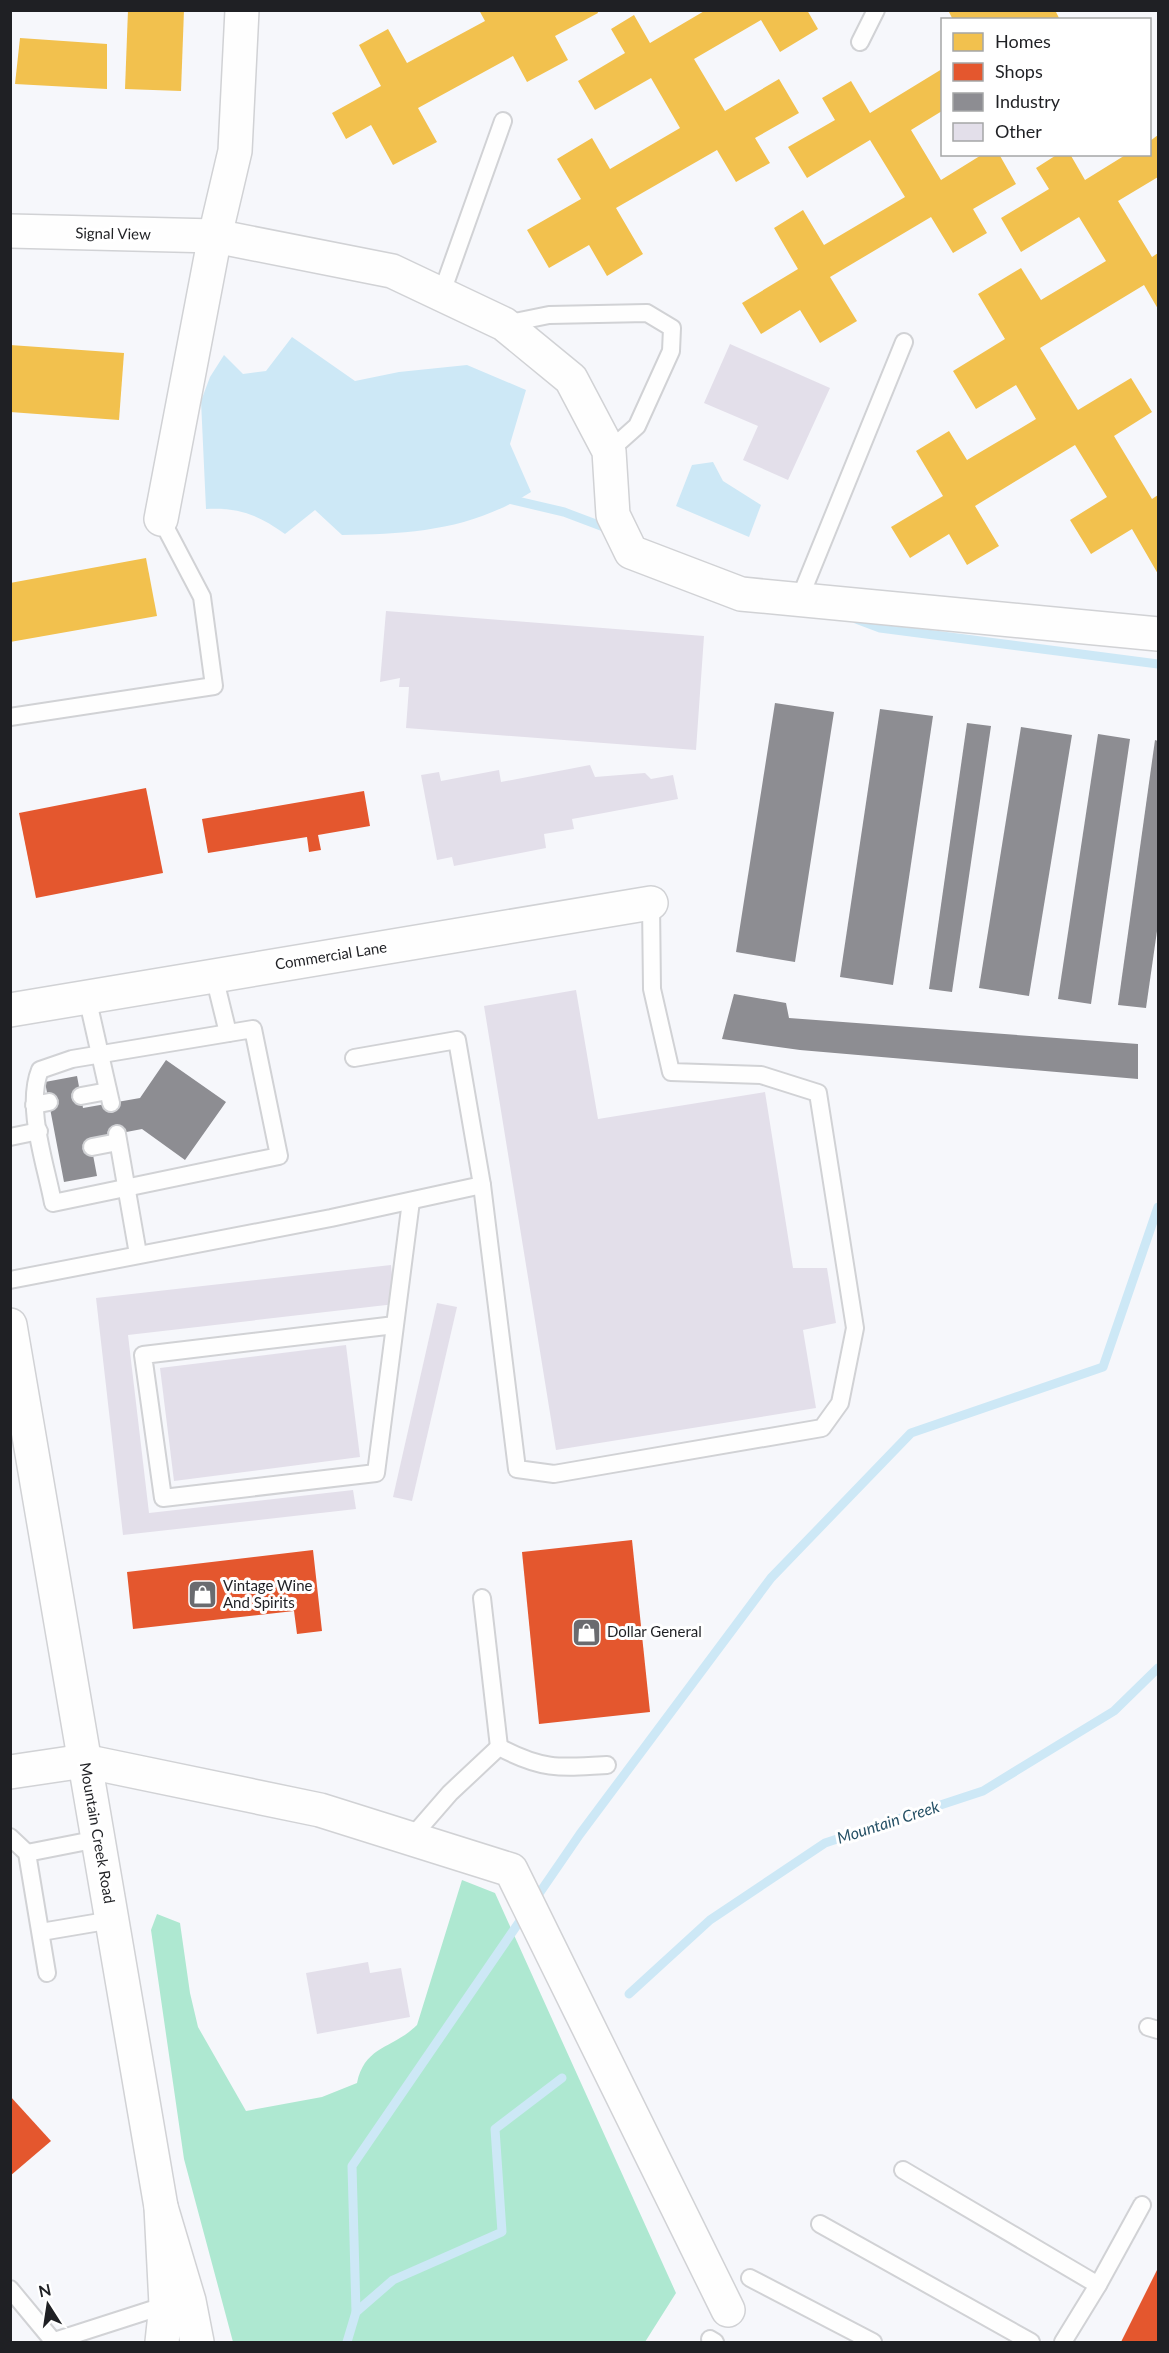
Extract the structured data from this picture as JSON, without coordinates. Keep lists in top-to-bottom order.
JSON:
{
  "streets": {
    "street": ["Signal View", "Commercial Lane", "Mountain Creek Road"]
  },
  "water": ["Mountain Creek"],
  "places": {
    "shop": ["Vintage Wine And Spirits", "Dollar General"]
  },
  "legend": [
    "Homes",
    "Shops",
    "Industry",
    "Other"
  ],
  "north": "top"
}
